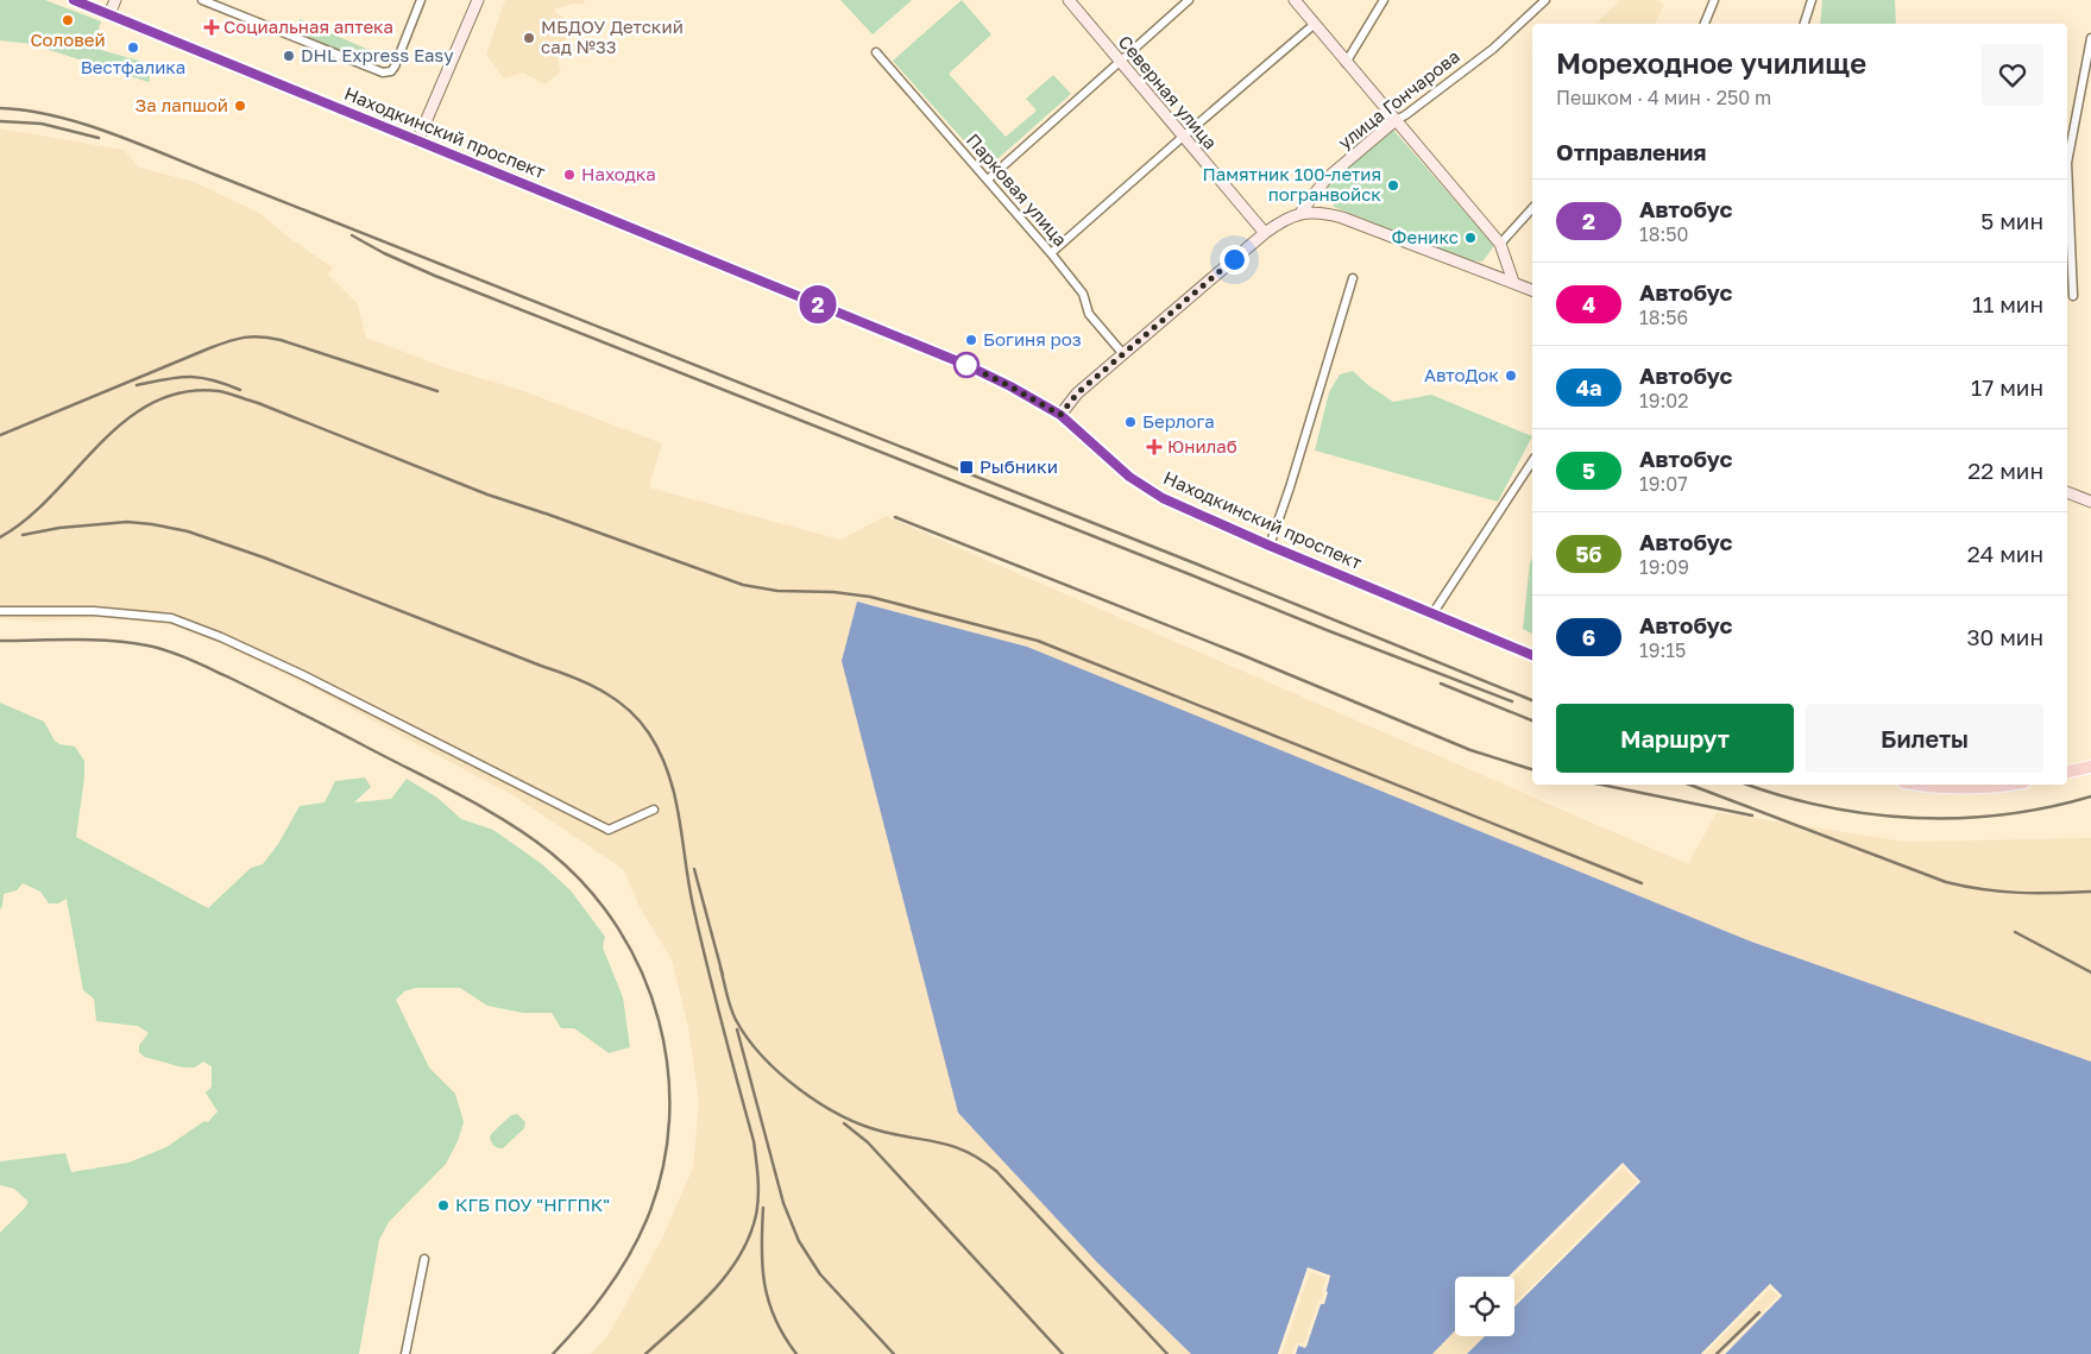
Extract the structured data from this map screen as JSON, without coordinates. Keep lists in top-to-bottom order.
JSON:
{
  "streets": {
    "main road": ["Северная улица", "улица Гончарова", "Находкинский проспект"],
    "street": ["Парковая улица"]
  },
  "crossings": [
    ["Северная улица", "улица Гончарова"],
    ["улица Гончарова", "Находкинский проспект"],
    ["улица Гончарова", "Парковая улица"]
  ],
  "places": {
    "other": [
      "Соловей",
      "МБДОУ Детский сад №33",
      "Вестфалика",
      "DHL Express Easy",
      "За лапшой",
      "Находка",
      "Памятник 100-летия погранвойск",
      "Феникс",
      "Богиня роз",
      "АвтоДок",
      "Берлога",
      "КГБ ПОУ \"НГГПК\""
    ],
    "health": ["Социальная аптека", "Юнилаб"],
    "transit": ["Рыбники"]
  },
  "lines": ["bus line 2"],
  "page": {
    "on_map": "2",
    "heading": [
      ["Мореходное училище", "Пешком · 4 мин · 250 m"],
      "Отправления"
    ],
    "list": [
      {
        "mark": "2",
        "name": "Автобус",
        "note": "18:50",
        "value": "5 мин"
      },
      {
        "mark": "4",
        "name": "Автобус",
        "note": "18:56",
        "value": "11 мин"
      },
      {
        "mark": "4а",
        "name": "Автобус",
        "note": "19:02",
        "value": "17 мин"
      },
      {
        "mark": "5",
        "name": "Автобус",
        "note": "19:07",
        "value": "22 мин"
      },
      {
        "mark": "5б",
        "name": "Автобус",
        "note": "19:09",
        "value": "24 мин"
      },
      {
        "mark": "6",
        "name": "Автобус",
        "note": "19:15",
        "value": "30 мин"
      }
    ],
    "buttons": ["Маршрут", "Билеты"]
  }
}
